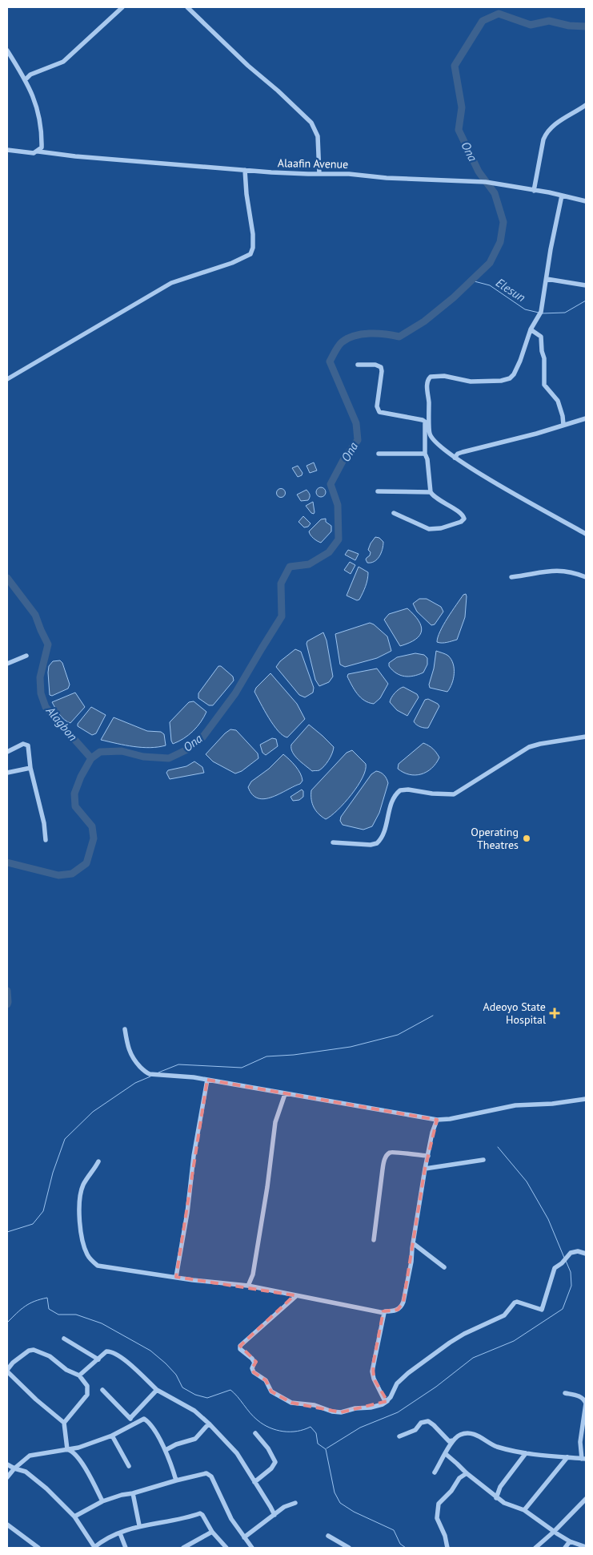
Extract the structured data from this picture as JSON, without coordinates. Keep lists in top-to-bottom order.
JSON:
{
  "streets": {
    "street": ["Alaafin Avenue"]
  },
  "water": ["Ona", "Elesun", "Alagbon"],
  "places": {
    "other": ["Operating Theatres"],
    "health": ["Adeoyo State Hospital"]
  }
}
